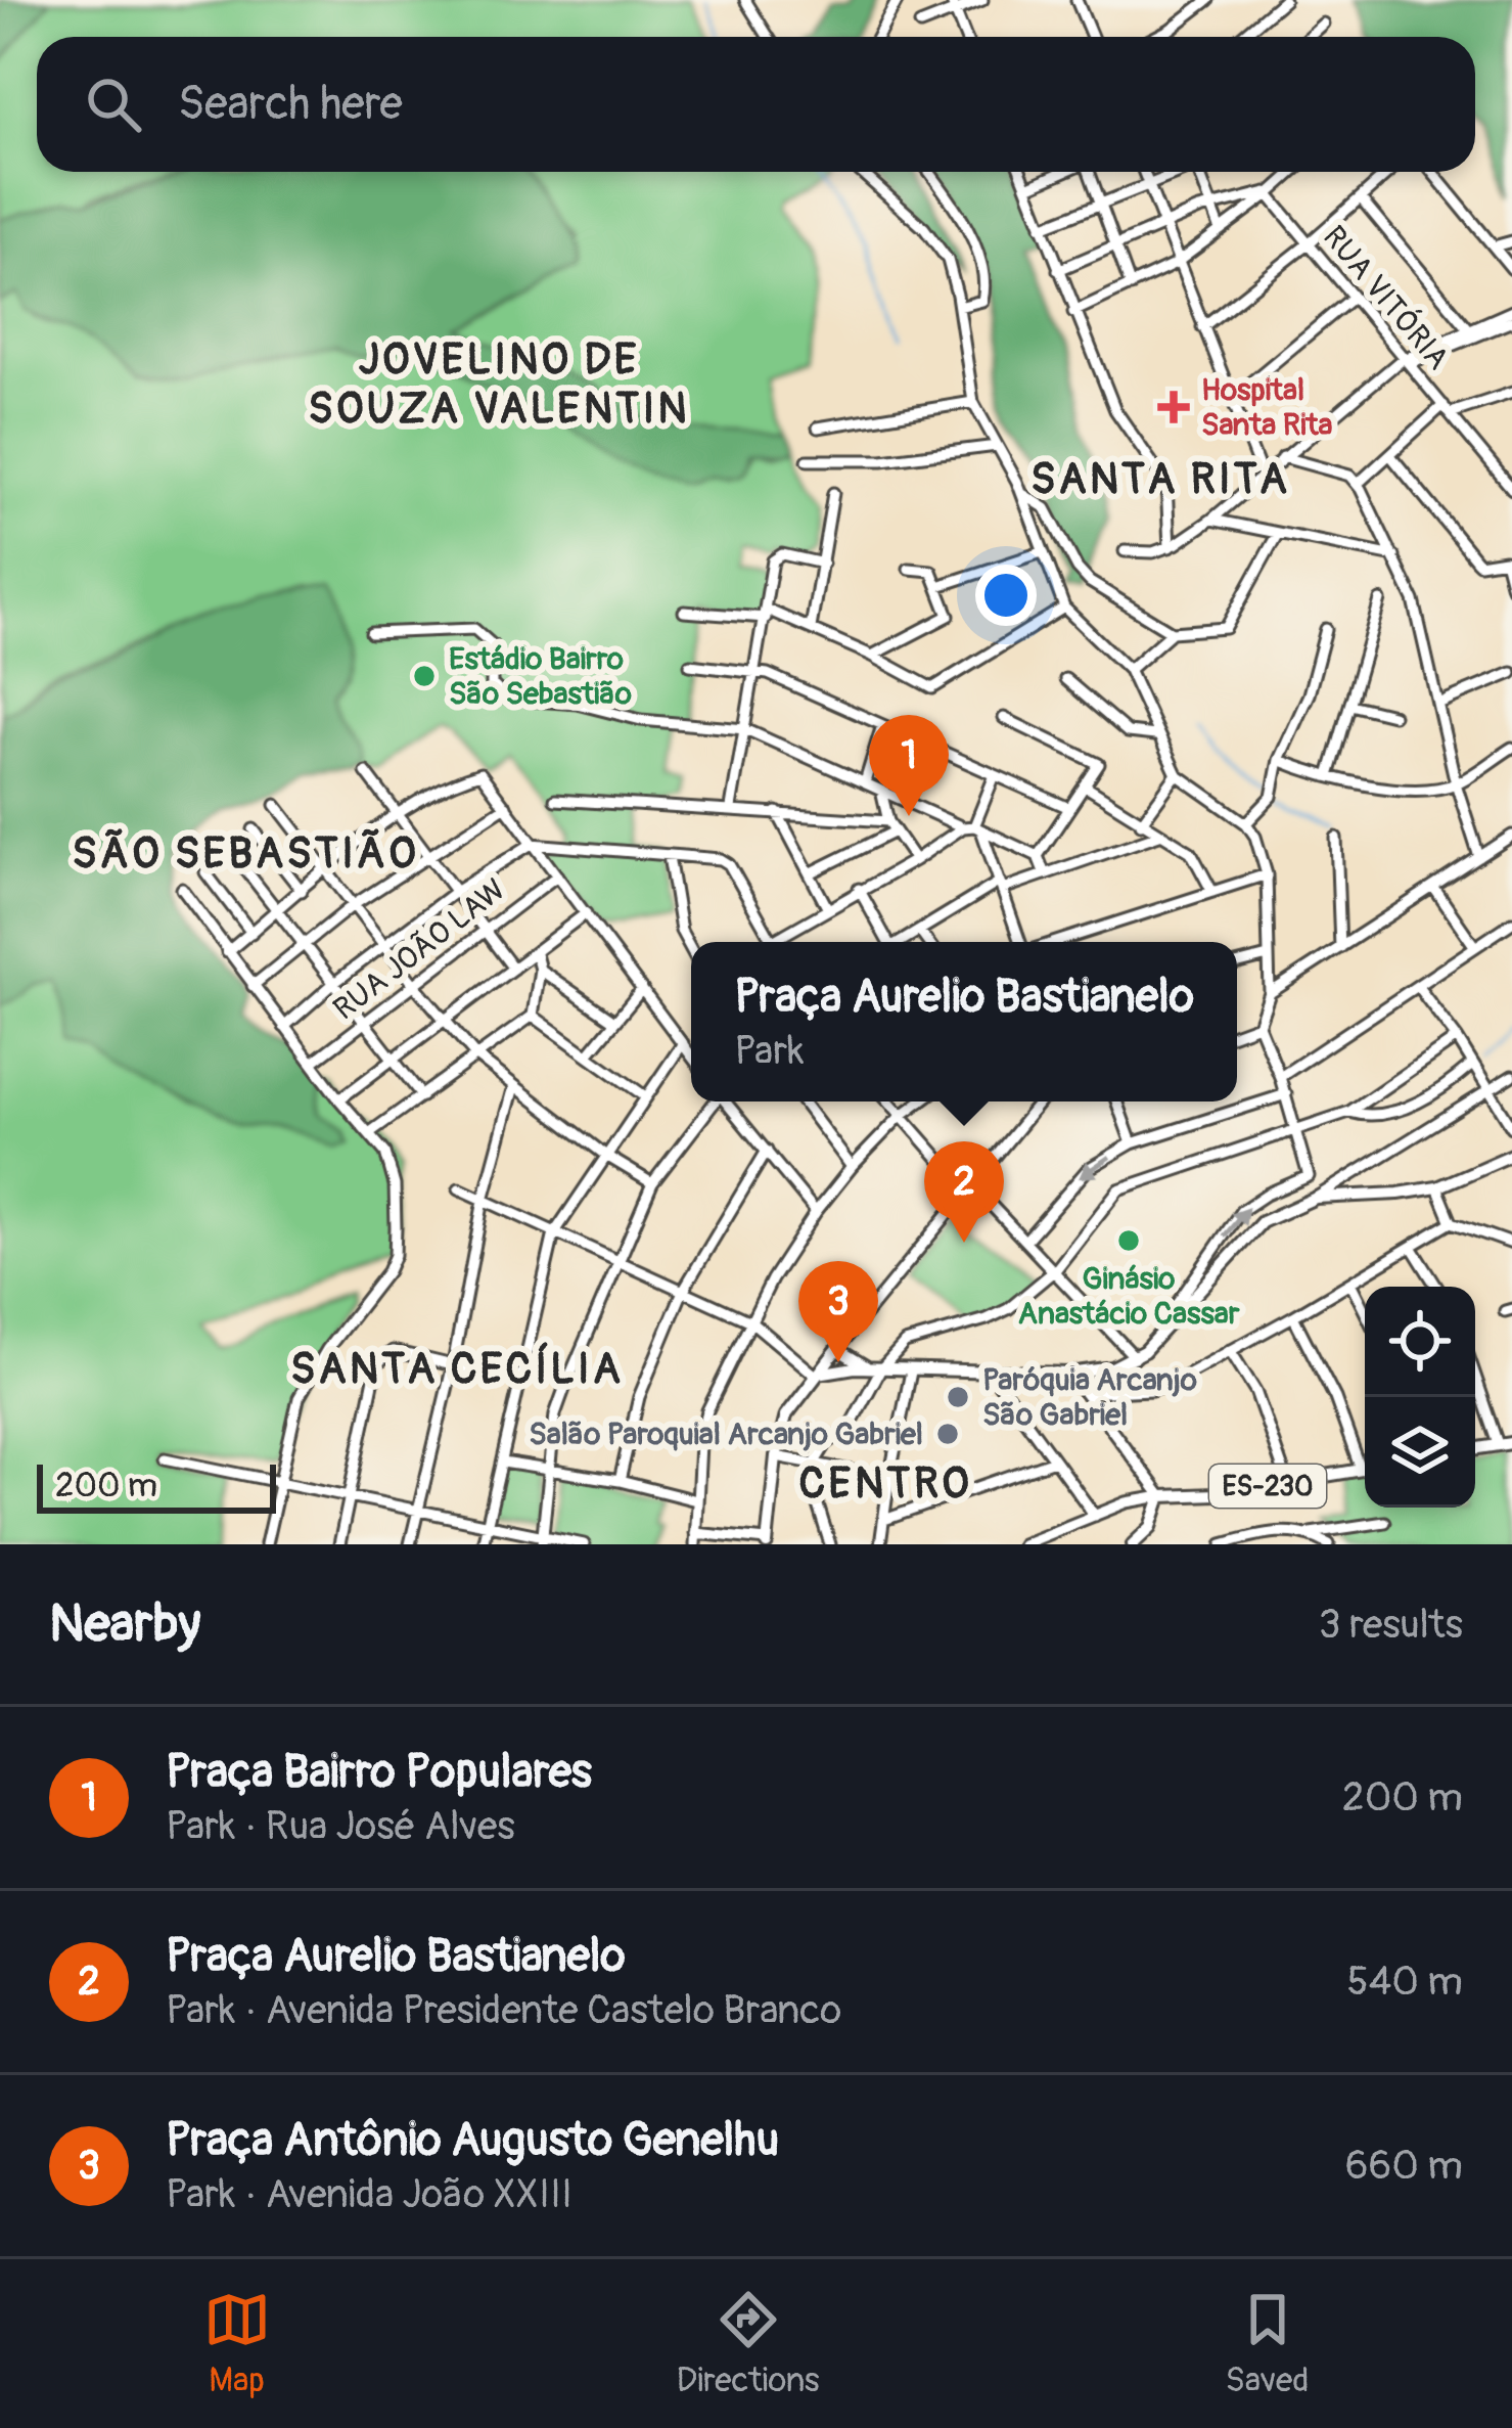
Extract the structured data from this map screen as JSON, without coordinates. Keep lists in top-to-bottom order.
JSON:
{
  "streets": {
    "main road": ["ES-230"],
    "street": ["RUA VITÓRIA", "RUA JOÃO LAW"]
  },
  "districts": [
    "JOVELINO DE SOUZA VALENTIN",
    "SANTA RITA",
    "SÃO SEBASTIÃO",
    "SANTA CECÍLIA",
    "CENTRO"
  ],
  "places": {
    "health": ["Hospital Santa Rita"],
    "other": [
      "Estádio Bairro São Sebastião",
      "Ginásio Anastácio Cassar",
      "Paróquia Arcanjo São Gabriel",
      "Salão Paroquial Arcanjo Gabriel"
    ]
  },
  "scale_bar": "200 m",
  "page": {
    "search": "Search here",
    "pins": ["1", "2", "3"],
    "popup": ["Praça Aurelio Bastianelo", "Park"],
    "scale": "200 m",
    "heading": ["Nearby", "3 results"],
    "list": [
      {
        "mark": "1",
        "name": "Praça Bairro Populares",
        "note": "Park · Rua José Alves",
        "value": "200 m"
      },
      {
        "mark": "2",
        "name": "Praça Aurelio Bastianelo",
        "note": "Park · Avenida Presidente Castelo Branco",
        "value": "540 m"
      },
      {
        "mark": "3",
        "name": "Praça Antônio Augusto Genelhu",
        "note": "Park · Avenida João XXIII",
        "value": "660 m"
      }
    ],
    "nav": ["Map", "Directions", "Saved"]
  }
}
